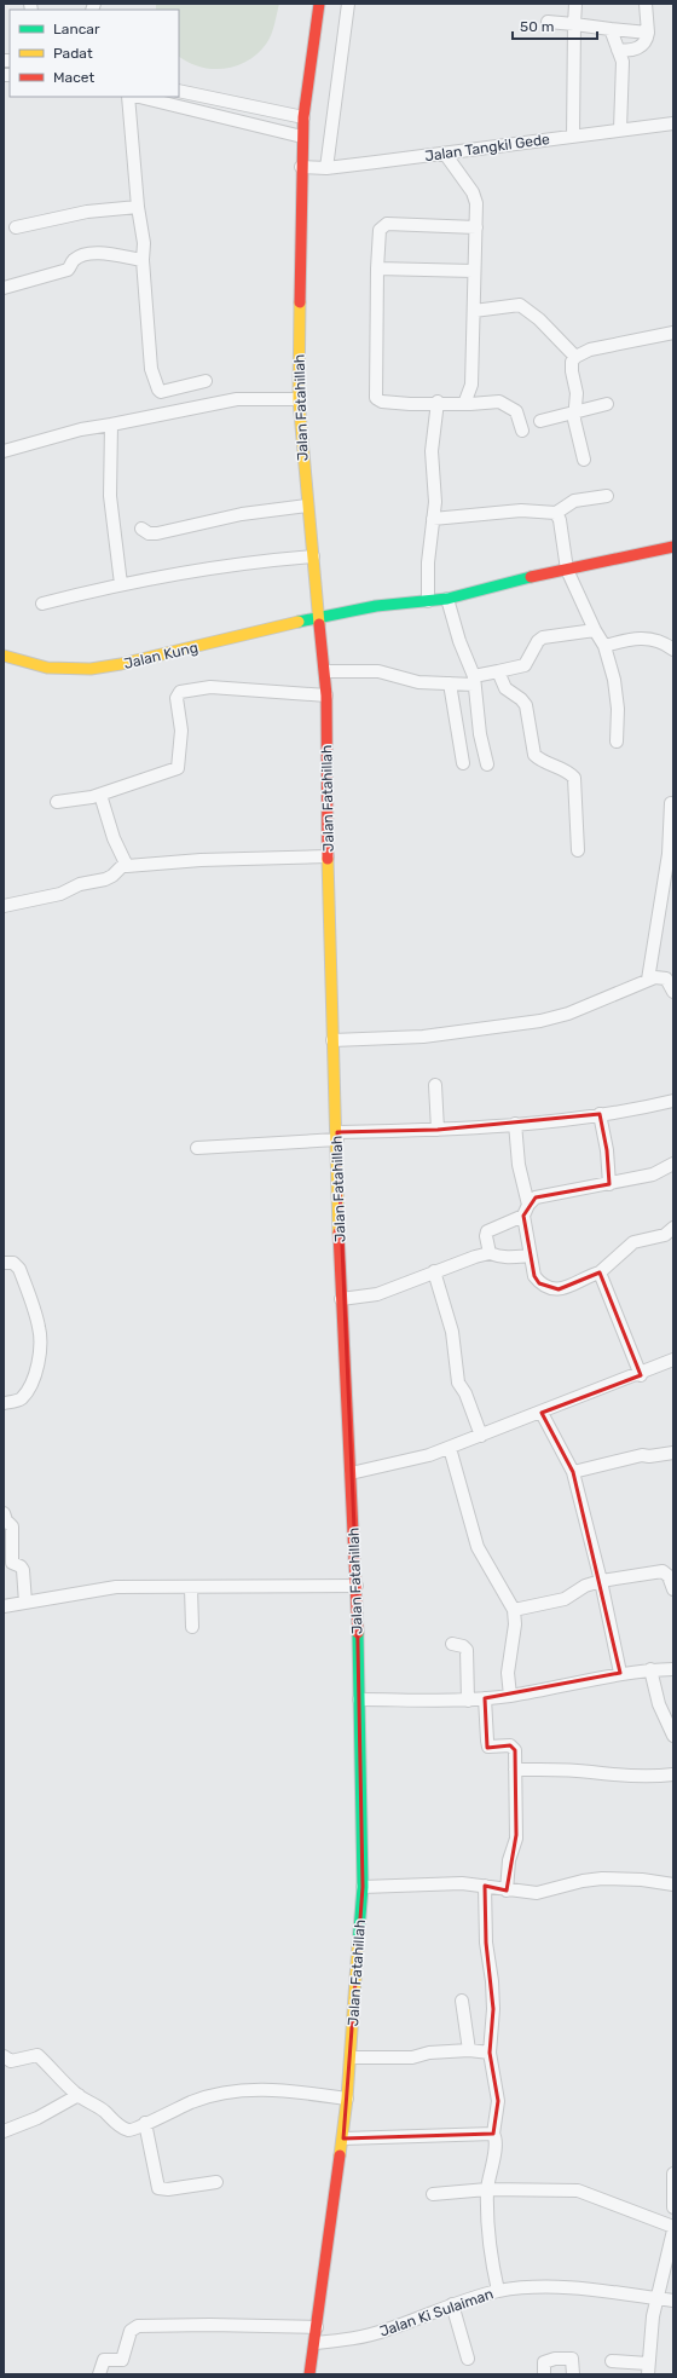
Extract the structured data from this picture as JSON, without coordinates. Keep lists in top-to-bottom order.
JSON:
{
  "streets": {
    "street": [
      "Jalan Tangkil Gede",
      "Jalan Fatahillah",
      "Jalan Kung",
      "Jalan Ki Sulaiman"
    ]
  },
  "crossings": [
    ["Jalan Tangkil Gede", "Jalan Fatahillah"],
    ["Jalan Fatahillah", "Jalan Kung"],
    ["Jalan Fatahillah", "Jalan Ki Sulaiman"]
  ],
  "legend": ["Lancar", "Padat", "Macet"],
  "scale_bar": "50 m"
}
